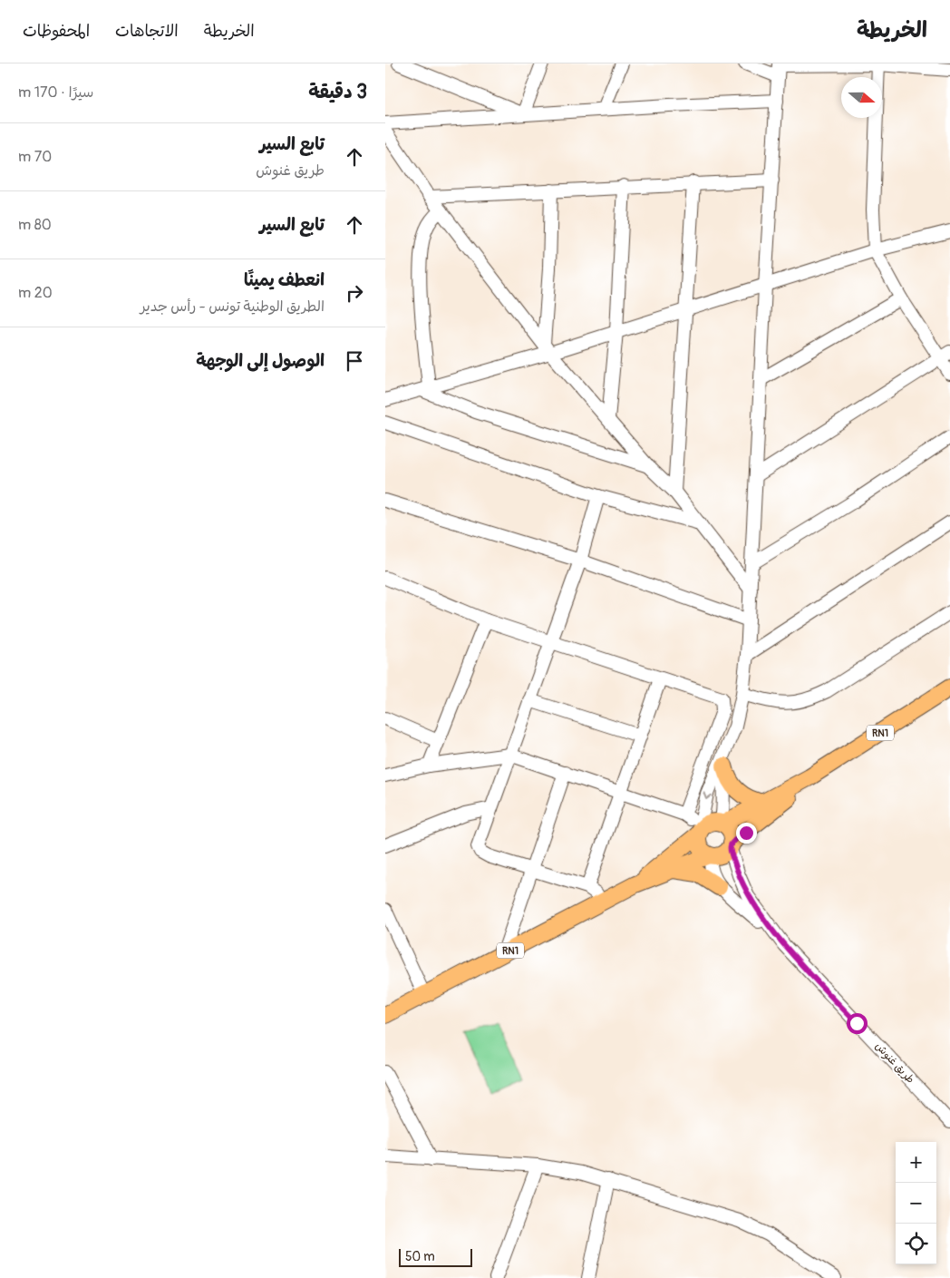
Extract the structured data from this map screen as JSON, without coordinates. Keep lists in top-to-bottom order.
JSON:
{
  "streets": {
    "main road": ["RN1"],
    "street": ["طريق غنوش"]
  },
  "scale_bar": "50 m",
  "north": "right",
  "page": {
    "header": "الخريطة",
    "nav": ["الخريطة", "الاتجاهات", "المحفوظات"],
    "heading": ["3 دقيقة", "سيرًا · 170 m"],
    "list": [
      ["تابع السير", "طريق غنوش", "70 m"],
      ["تابع السير", "80 m"],
      ["انعطف يمينًا", "الطريق الوطنية تونس - رأس جدير", "20 m"],
      "الوصول إلى الوجهة"
    ],
    "map_buttons": ["+", "−"],
    "scale": "50 m"
  }
}
